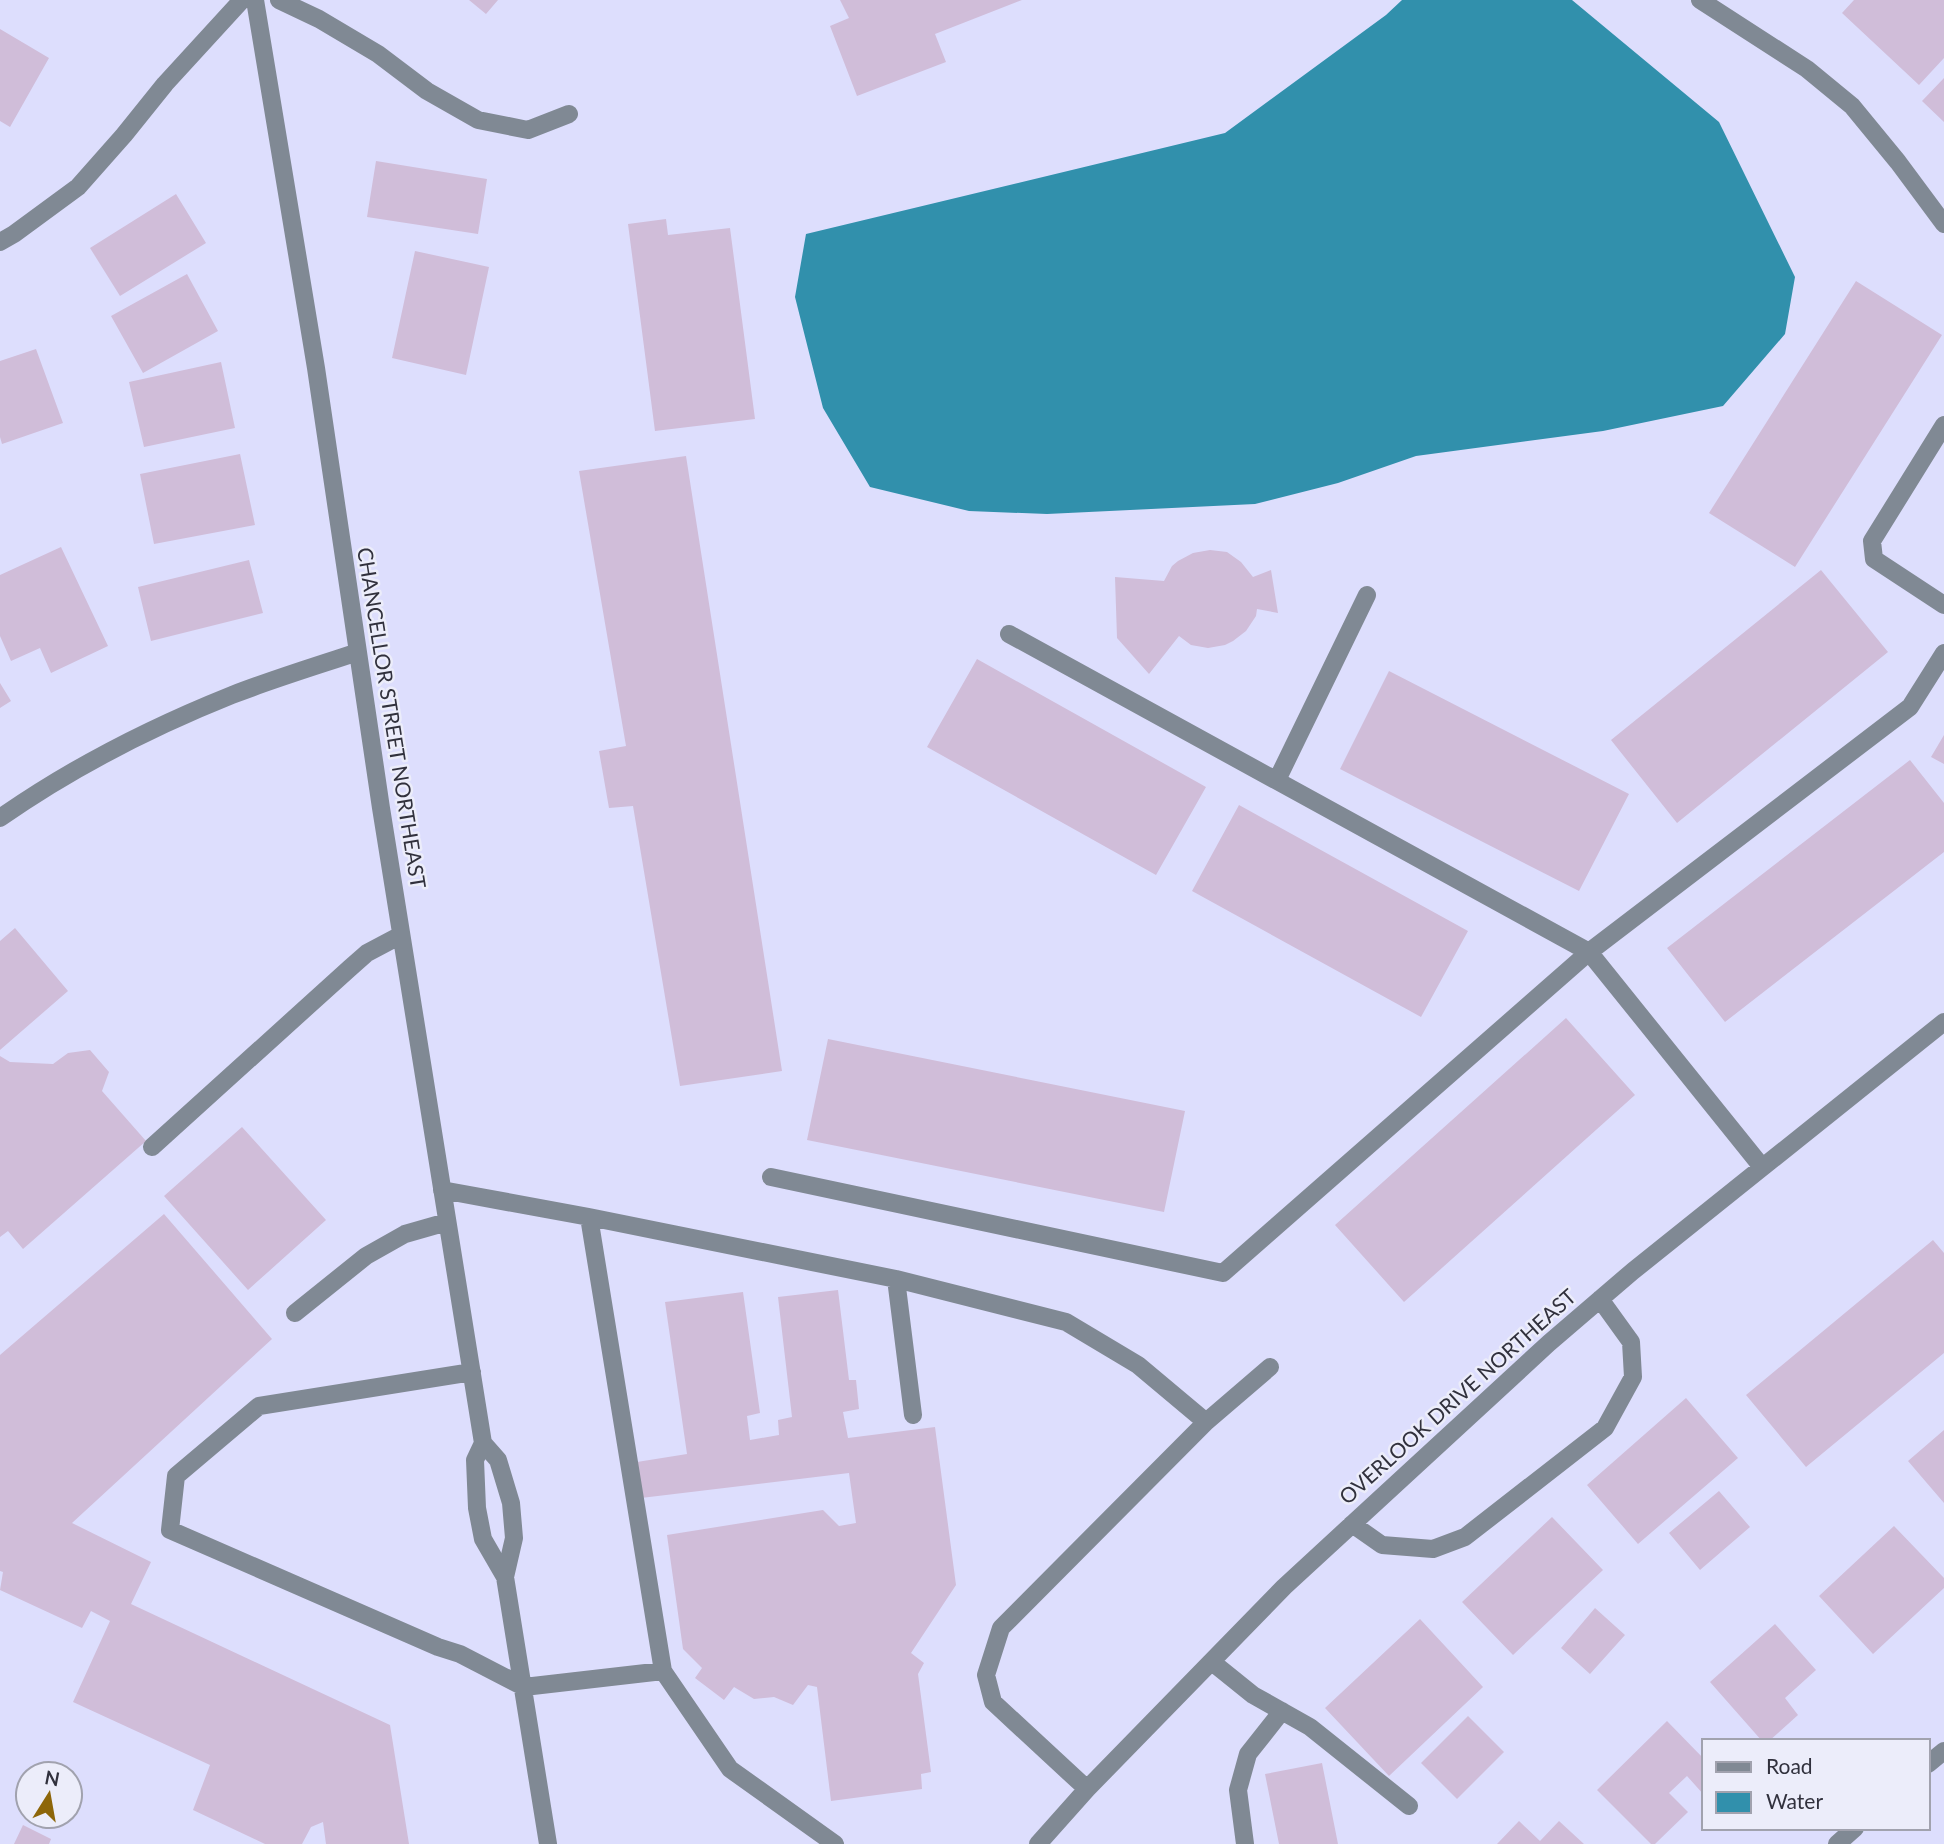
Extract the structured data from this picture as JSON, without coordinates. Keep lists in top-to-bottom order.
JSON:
{
  "streets": {
    "street": ["CHANCELLOR STREET NORTHEAST", "OVERLOOK DRIVE NORTHEAST"]
  },
  "legend": ["Road", "Water"],
  "north": "top"
}
